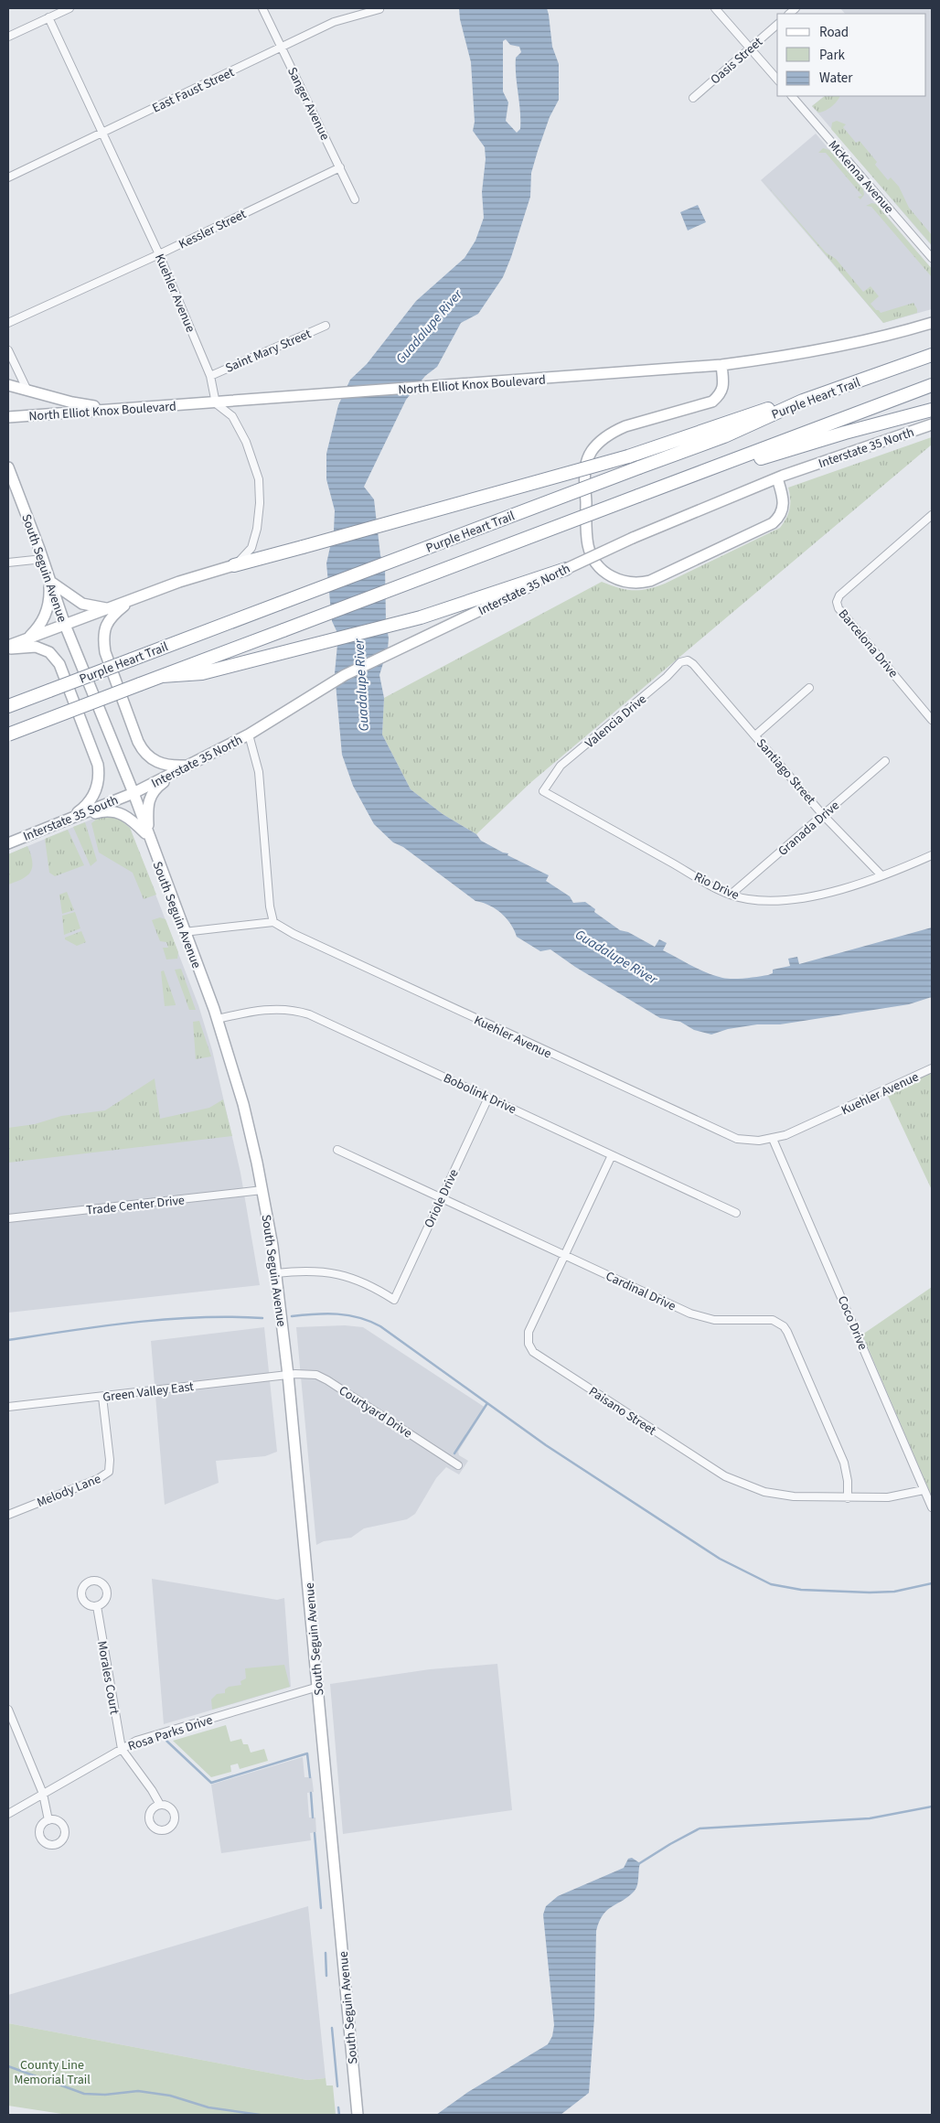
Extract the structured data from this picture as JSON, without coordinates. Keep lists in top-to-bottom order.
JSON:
{
  "streets": {
    "highway": ["Purple Heart Trail"],
    "main road": [
      "North Elliot Knox Boulevard",
      "Interstate 35 North",
      "South Seguin Avenue",
      "Interstate 35 South"
    ],
    "street": [
      "Oasis Street",
      "East Faust Street",
      "Sanger Avenue",
      "McKenna Avenue",
      "Kessler Street",
      "Kuehler Avenue",
      "Saint Mary Street",
      "Barcelona Drive",
      "Valencia Drive",
      "Santiago Street",
      "Granada Drive",
      "Rio Drive",
      "Bobolink Drive",
      "Oriole Drive",
      "Trade Center Drive",
      "Cardinal Drive",
      "Coco Drive",
      "Green Valley East",
      "Paisano Street",
      "Courtyard Drive",
      "Melody Lane",
      "Morales Court",
      "Rosa Parks Drive"
    ]
  },
  "crossings": [
    ["East Faust Street", "Sanger Avenue"],
    ["East Faust Street", "Kuehler Avenue"],
    ["Sanger Avenue", "Kessler Street"],
    ["Kessler Street", "Kuehler Avenue"],
    ["Kuehler Avenue", "Saint Mary Street"],
    ["Kuehler Avenue", "North Elliot Knox Boulevard"],
    ["Kuehler Avenue", "Coco Drive"],
    ["Interstate 35 North", "South Seguin Avenue"],
    ["Interstate 35 North", "Interstate 35 South"],
    ["South Seguin Avenue", "Interstate 35 South"],
    ["South Seguin Avenue", "Bobolink Drive"],
    ["South Seguin Avenue", "Oriole Drive"],
    ["South Seguin Avenue", "Trade Center Drive"],
    ["South Seguin Avenue", "Green Valley East"],
    ["South Seguin Avenue", "Courtyard Drive"],
    ["South Seguin Avenue", "Rosa Parks Drive"],
    ["Valencia Drive", "Santiago Street"],
    ["Valencia Drive", "Rio Drive"],
    ["Santiago Street", "Granada Drive"],
    ["Santiago Street", "Rio Drive"],
    ["Granada Drive", "Rio Drive"],
    ["Bobolink Drive", "Oriole Drive"],
    ["Bobolink Drive", "Paisano Street"],
    ["Oriole Drive", "Cardinal Drive"],
    ["Cardinal Drive", "Paisano Street"],
    ["Coco Drive", "Paisano Street"],
    ["Green Valley East", "Courtyard Drive"],
    ["Green Valley East", "Melody Lane"],
    ["Morales Court", "Rosa Parks Drive"]
  ],
  "water": ["Guadalupe River"],
  "parks": ["County Line Memorial Trail"],
  "legend": ["Road", "Park", "Water"]
}
